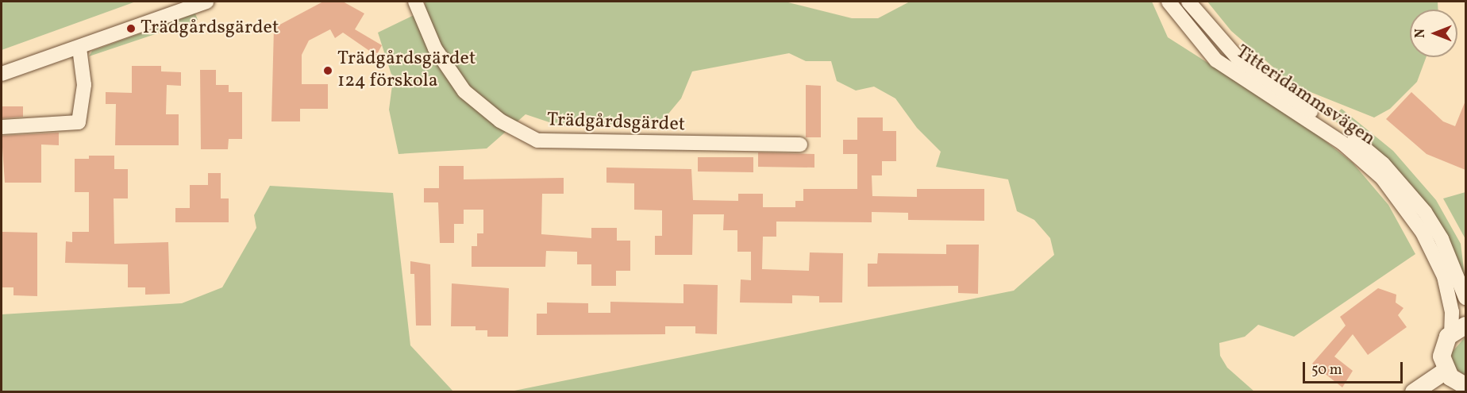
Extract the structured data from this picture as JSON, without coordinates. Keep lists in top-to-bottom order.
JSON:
{
  "streets": {
    "street": ["Titteridammsvägen", "Trädgårdsgärdet"]
  },
  "places": ["Trädgårdsgärdet", "Trädgårdsgärdet 124 förskola"],
  "scale_bar": "50 m",
  "north": "left"
}
